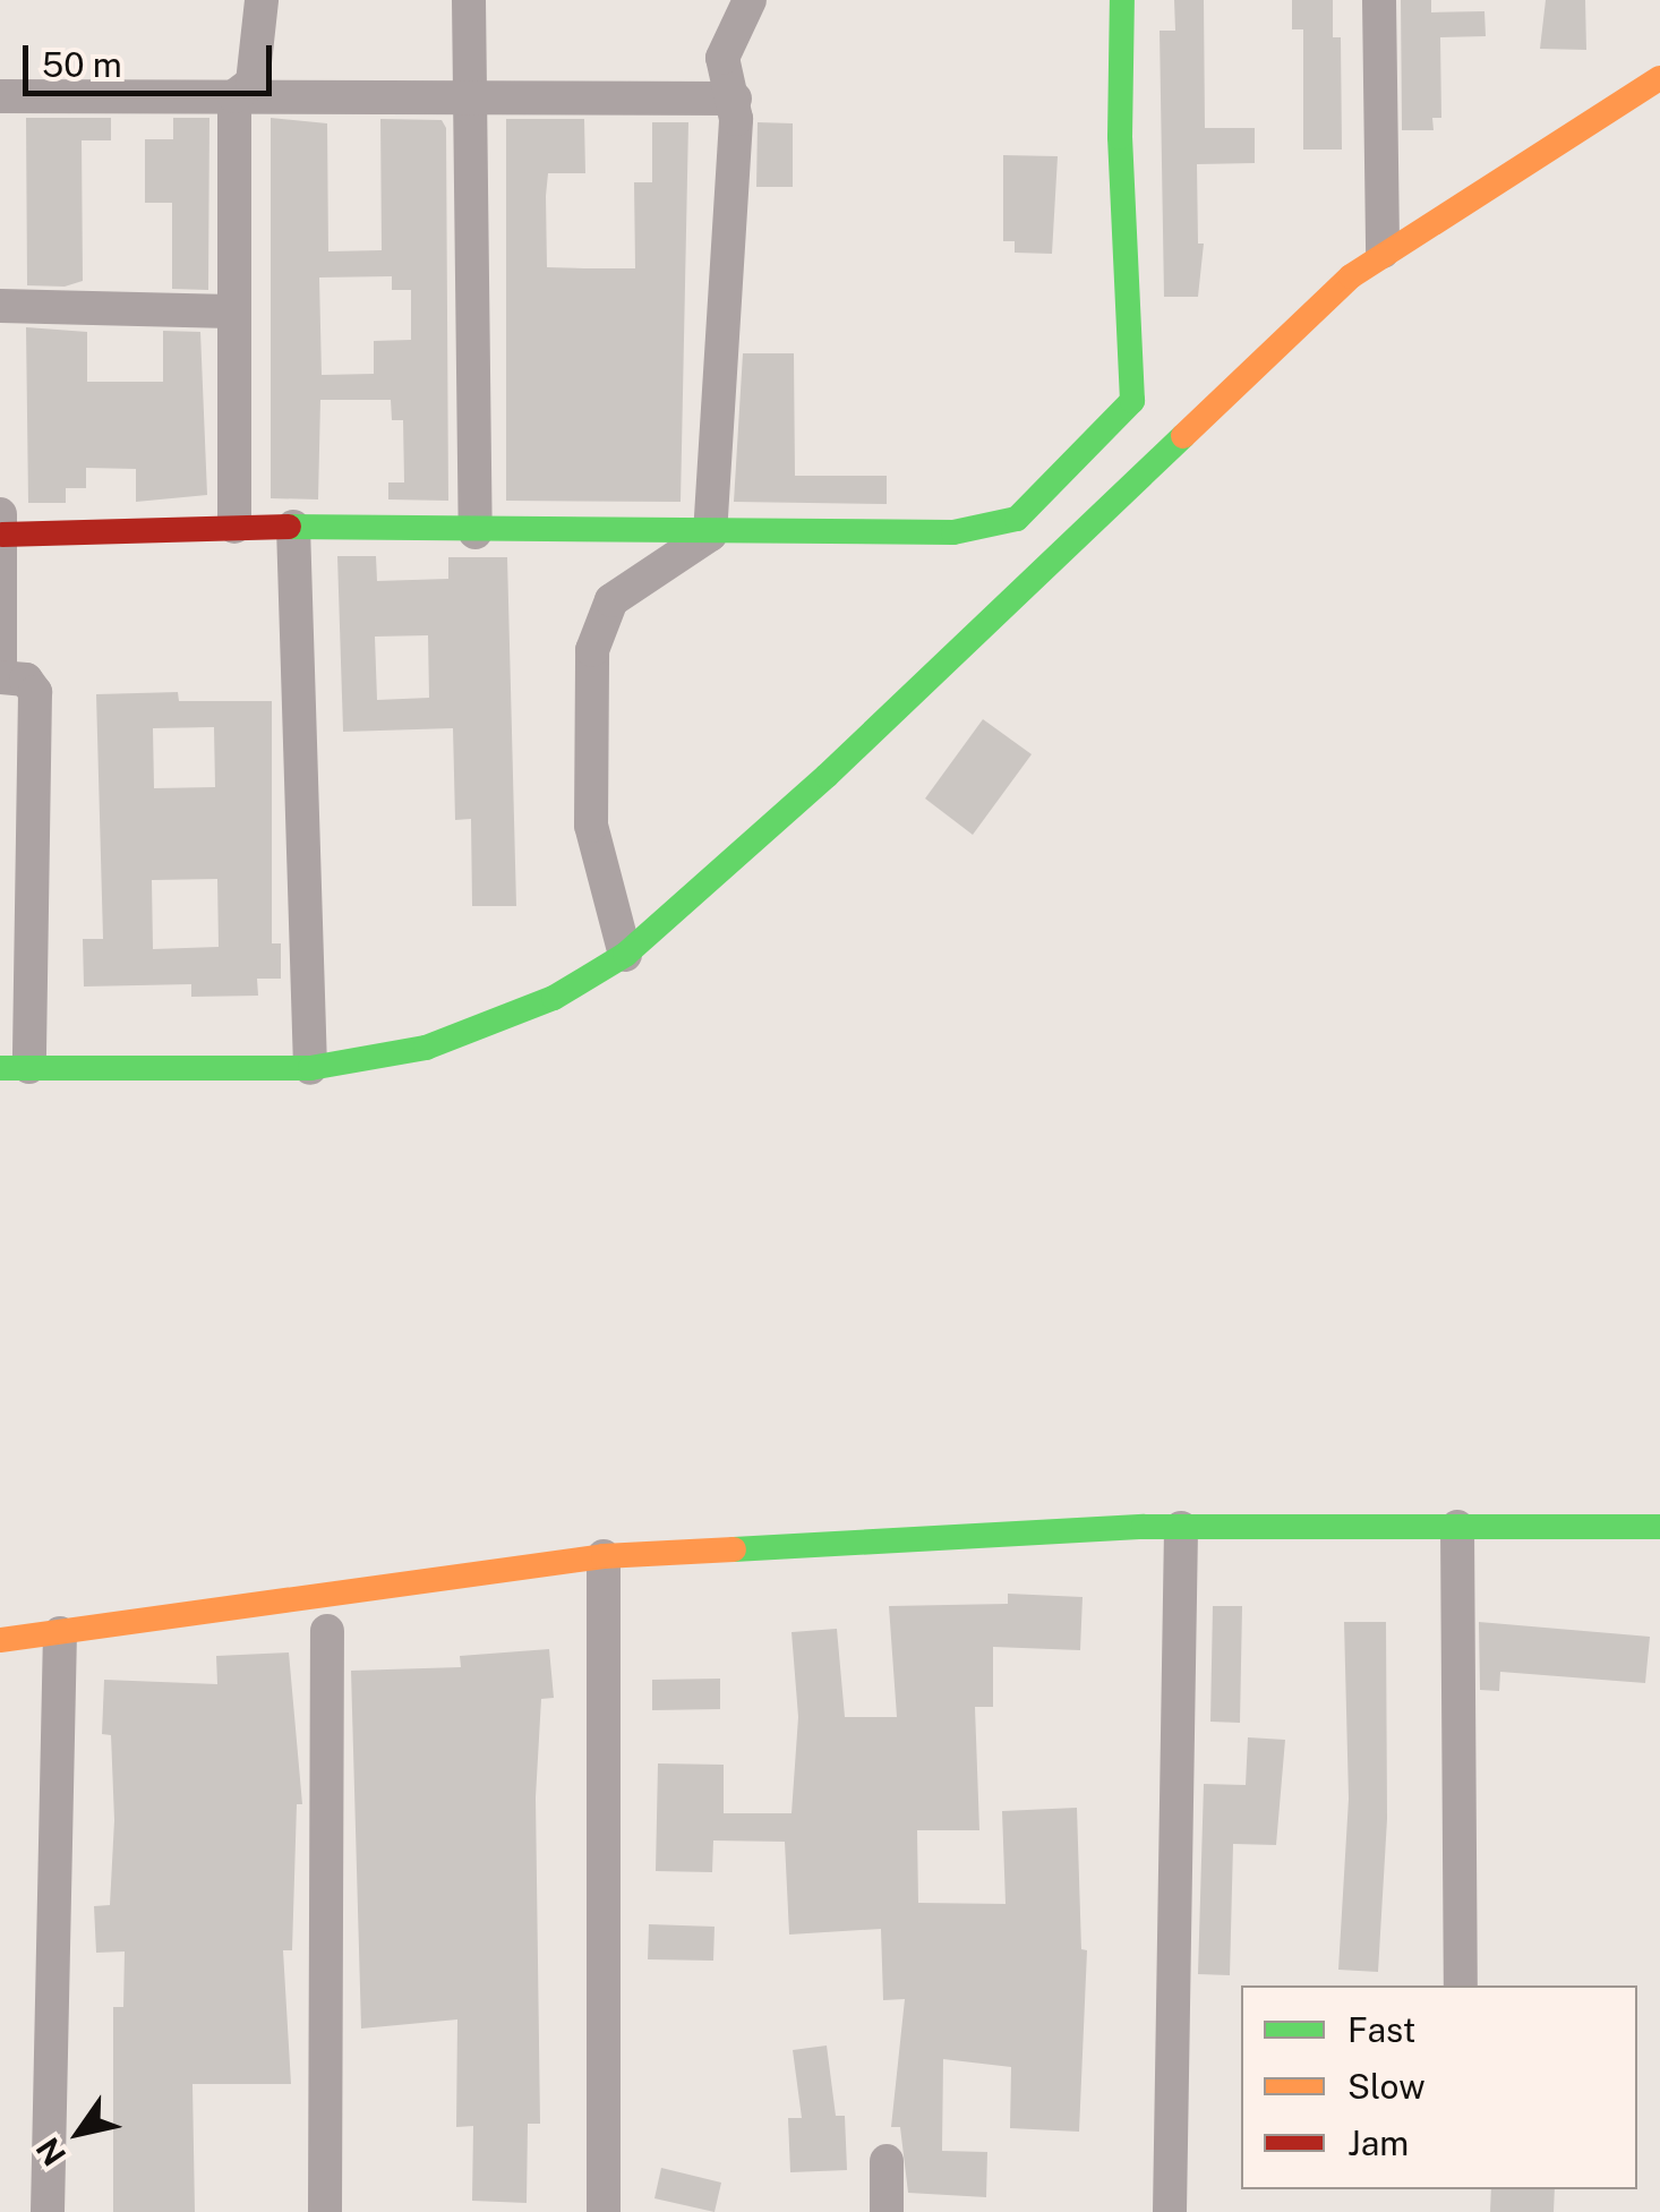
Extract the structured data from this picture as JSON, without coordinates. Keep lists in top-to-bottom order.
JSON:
{
  "legend": ["Fast", "Slow", "Jam"],
  "scale_bar": "50 m",
  "north": "bottom left"
}
